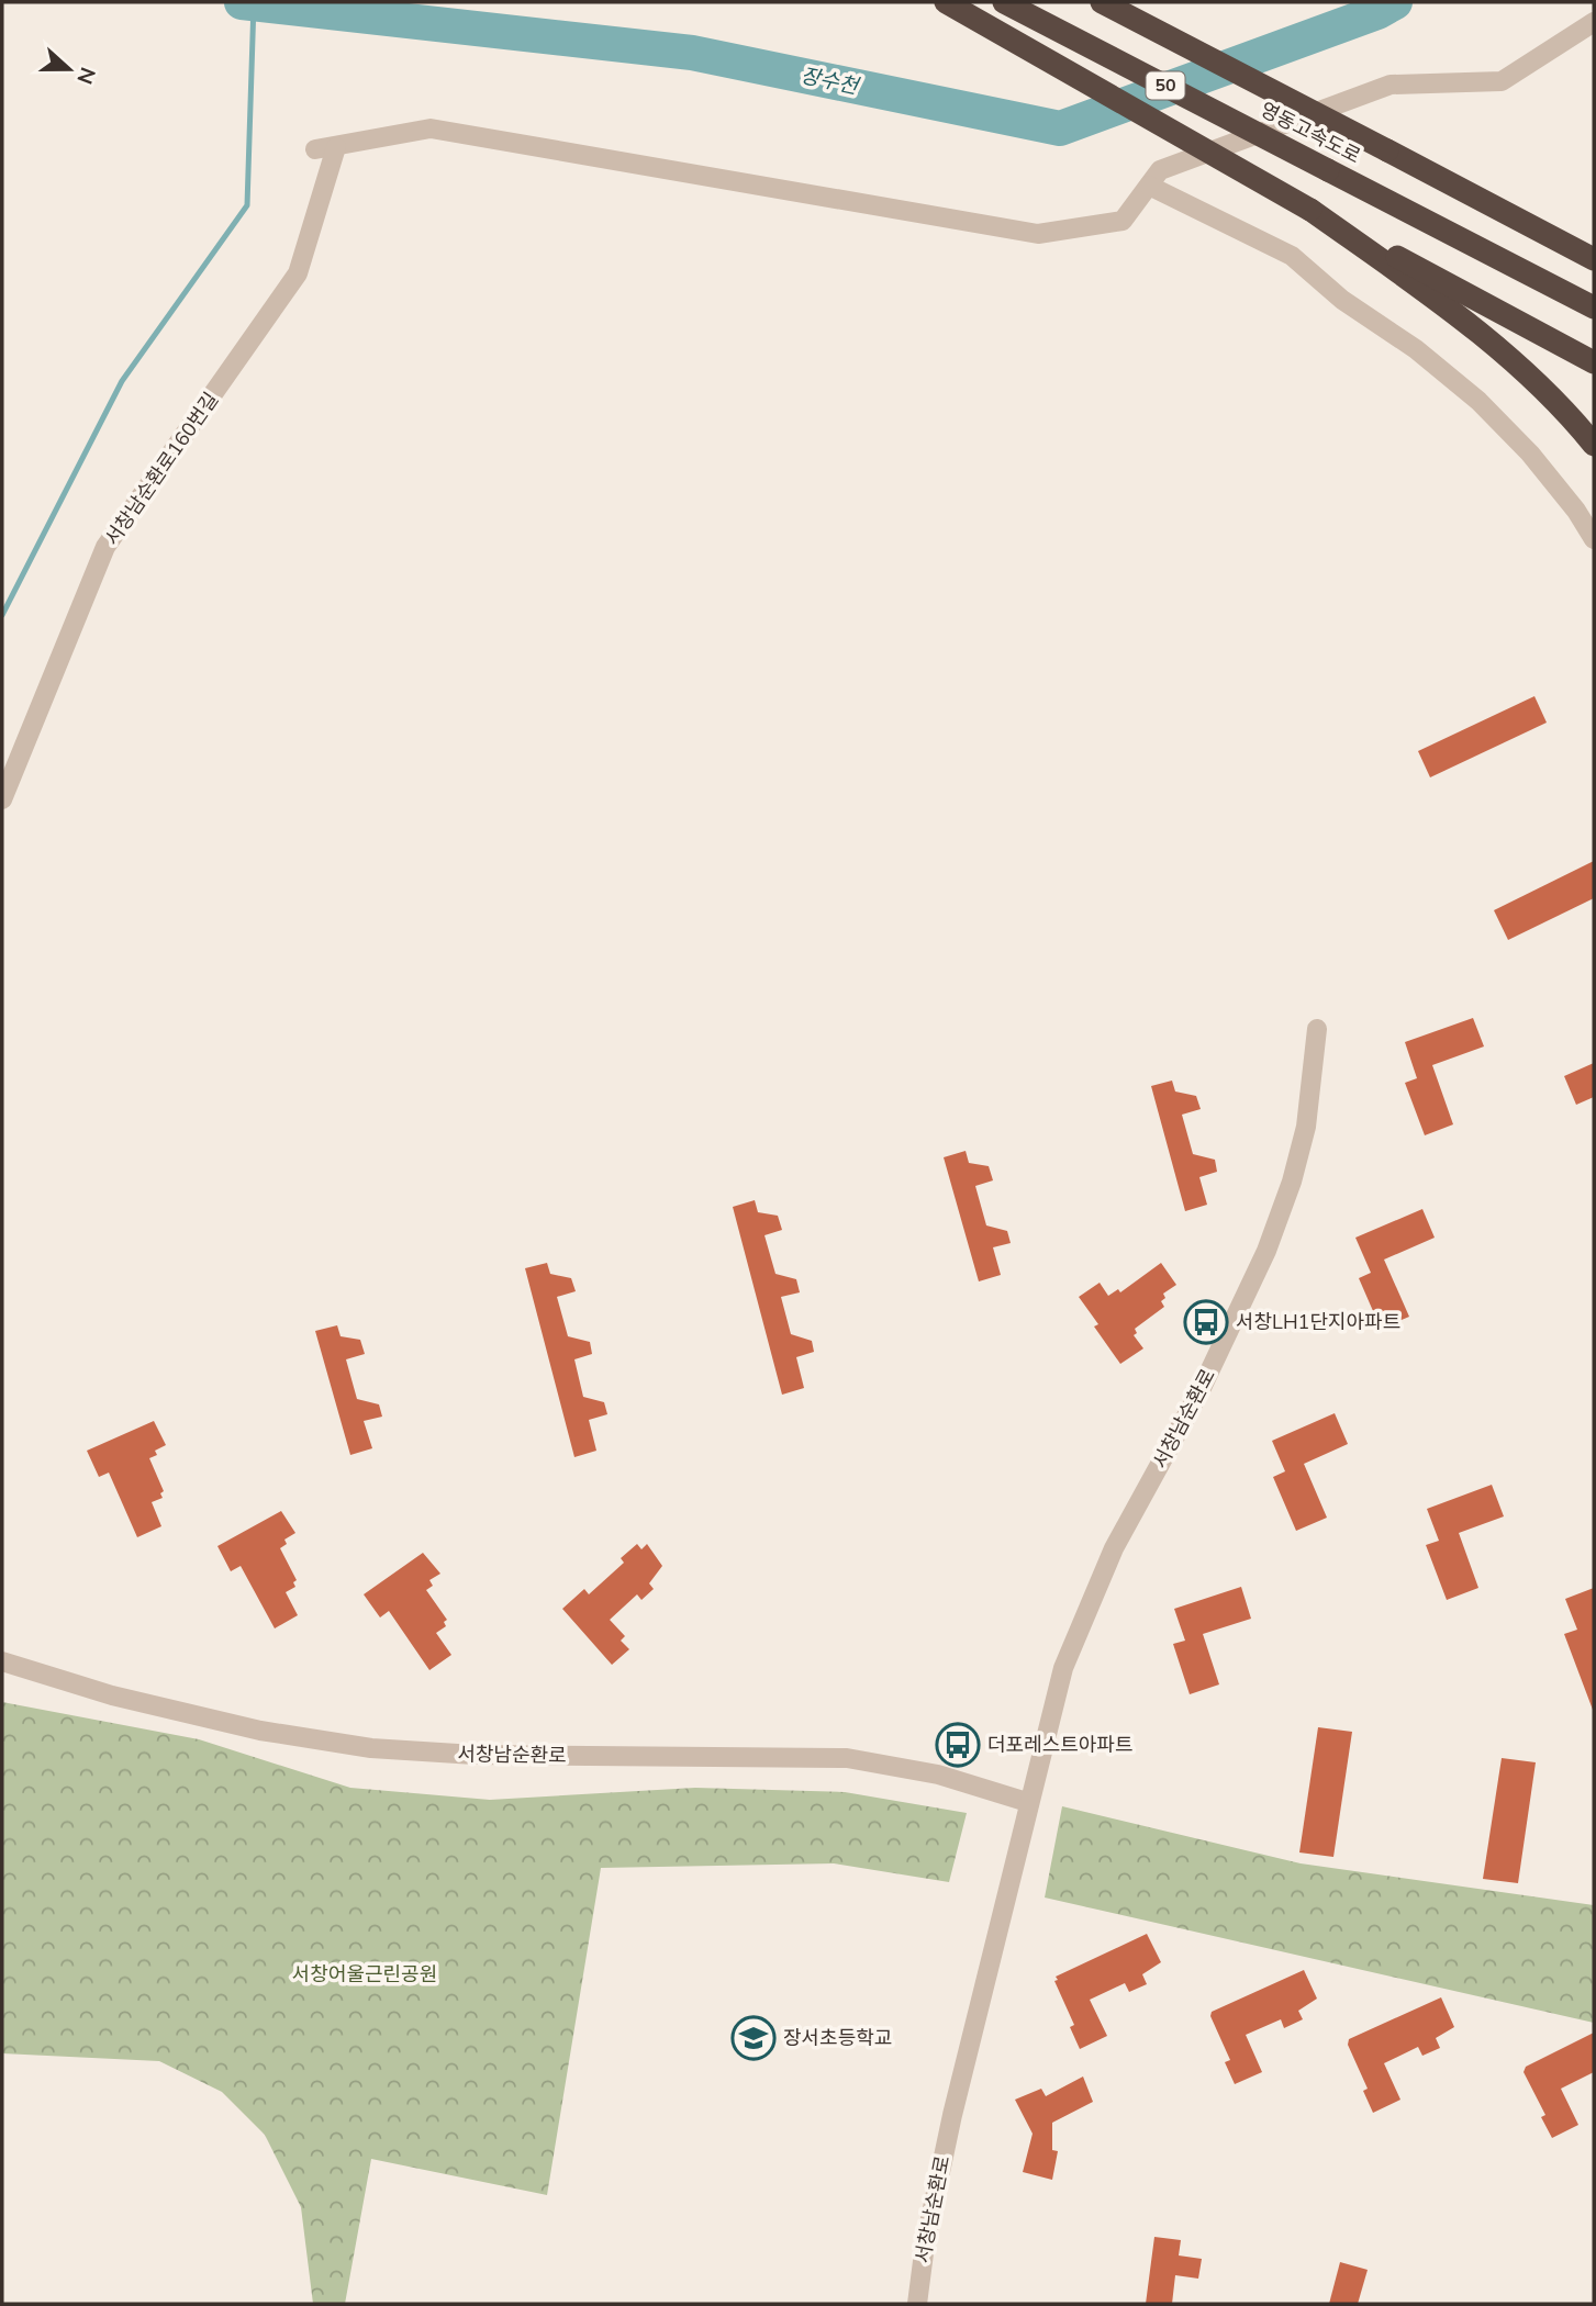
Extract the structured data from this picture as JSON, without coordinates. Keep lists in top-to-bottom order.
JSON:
{
  "streets": {
    "highway": ["50", "영동고속도로"],
    "street": ["서창남순환로160번길", "서창남순환로"]
  },
  "water": ["장수천"],
  "parks": ["서창어울근린공원"],
  "places": {
    "bus stop": ["서창LH1단지아파트", "더포레스트아파트"],
    "school or university": ["장서초등학교"]
  },
  "north": "right"
}
